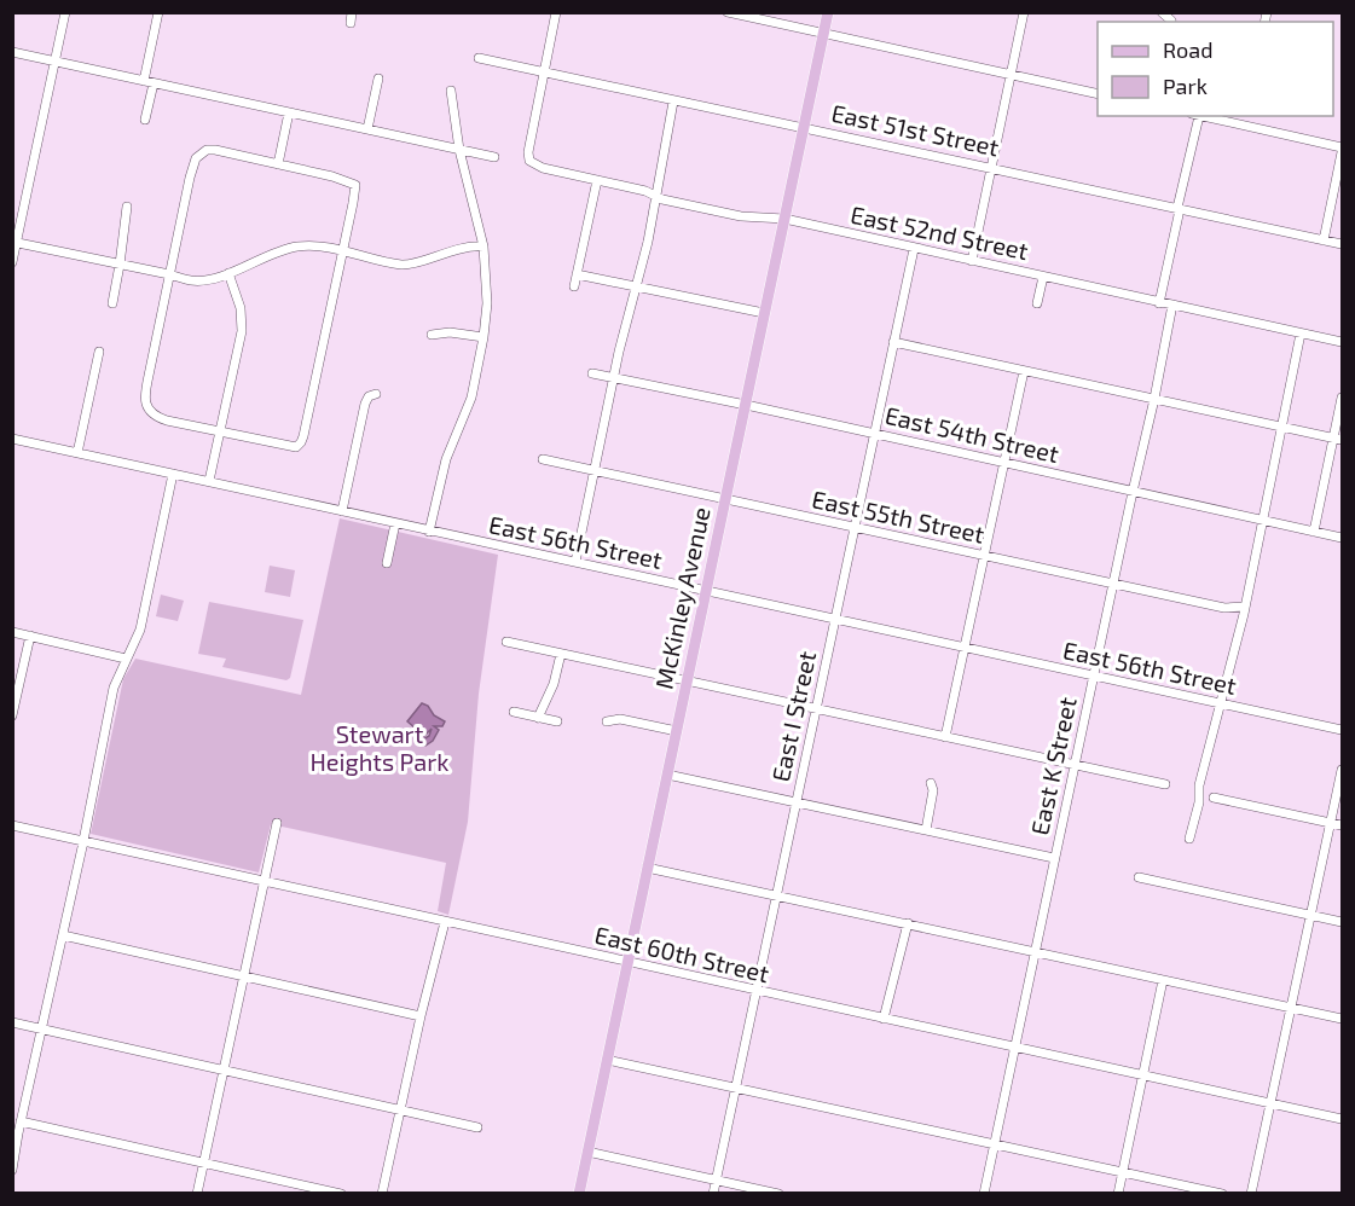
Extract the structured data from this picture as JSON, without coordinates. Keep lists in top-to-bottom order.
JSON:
{
  "streets": {
    "main road": ["McKinley Avenue"],
    "street": [
      "East 51st Street",
      "East 52nd Street",
      "East 54th Street",
      "East 55th Street",
      "East 56th Street",
      "East I Street",
      "East K Street",
      "East 60th Street"
    ]
  },
  "crossings": [
    ["East 51st Street", "East 52nd Street"],
    ["East 51st Street", "McKinley Avenue"],
    ["East 52nd Street", "McKinley Avenue"],
    ["East 52nd Street", "East I Street"],
    ["East 52nd Street", "East K Street"],
    ["East 54th Street", "McKinley Avenue"],
    ["East 54th Street", "East I Street"],
    ["East 54th Street", "East K Street"],
    ["East 55th Street", "McKinley Avenue"],
    ["East 55th Street", "East I Street"],
    ["East 55th Street", "East K Street"],
    ["East 56th Street", "McKinley Avenue"],
    ["East 56th Street", "East I Street"],
    ["East 56th Street", "East K Street"],
    ["McKinley Avenue", "East 60th Street"],
    ["East I Street", "East 60th Street"],
    ["East K Street", "East 60th Street"]
  ],
  "parks": ["Stewart Heights Park"],
  "legend": ["Road", "Park"]
}
